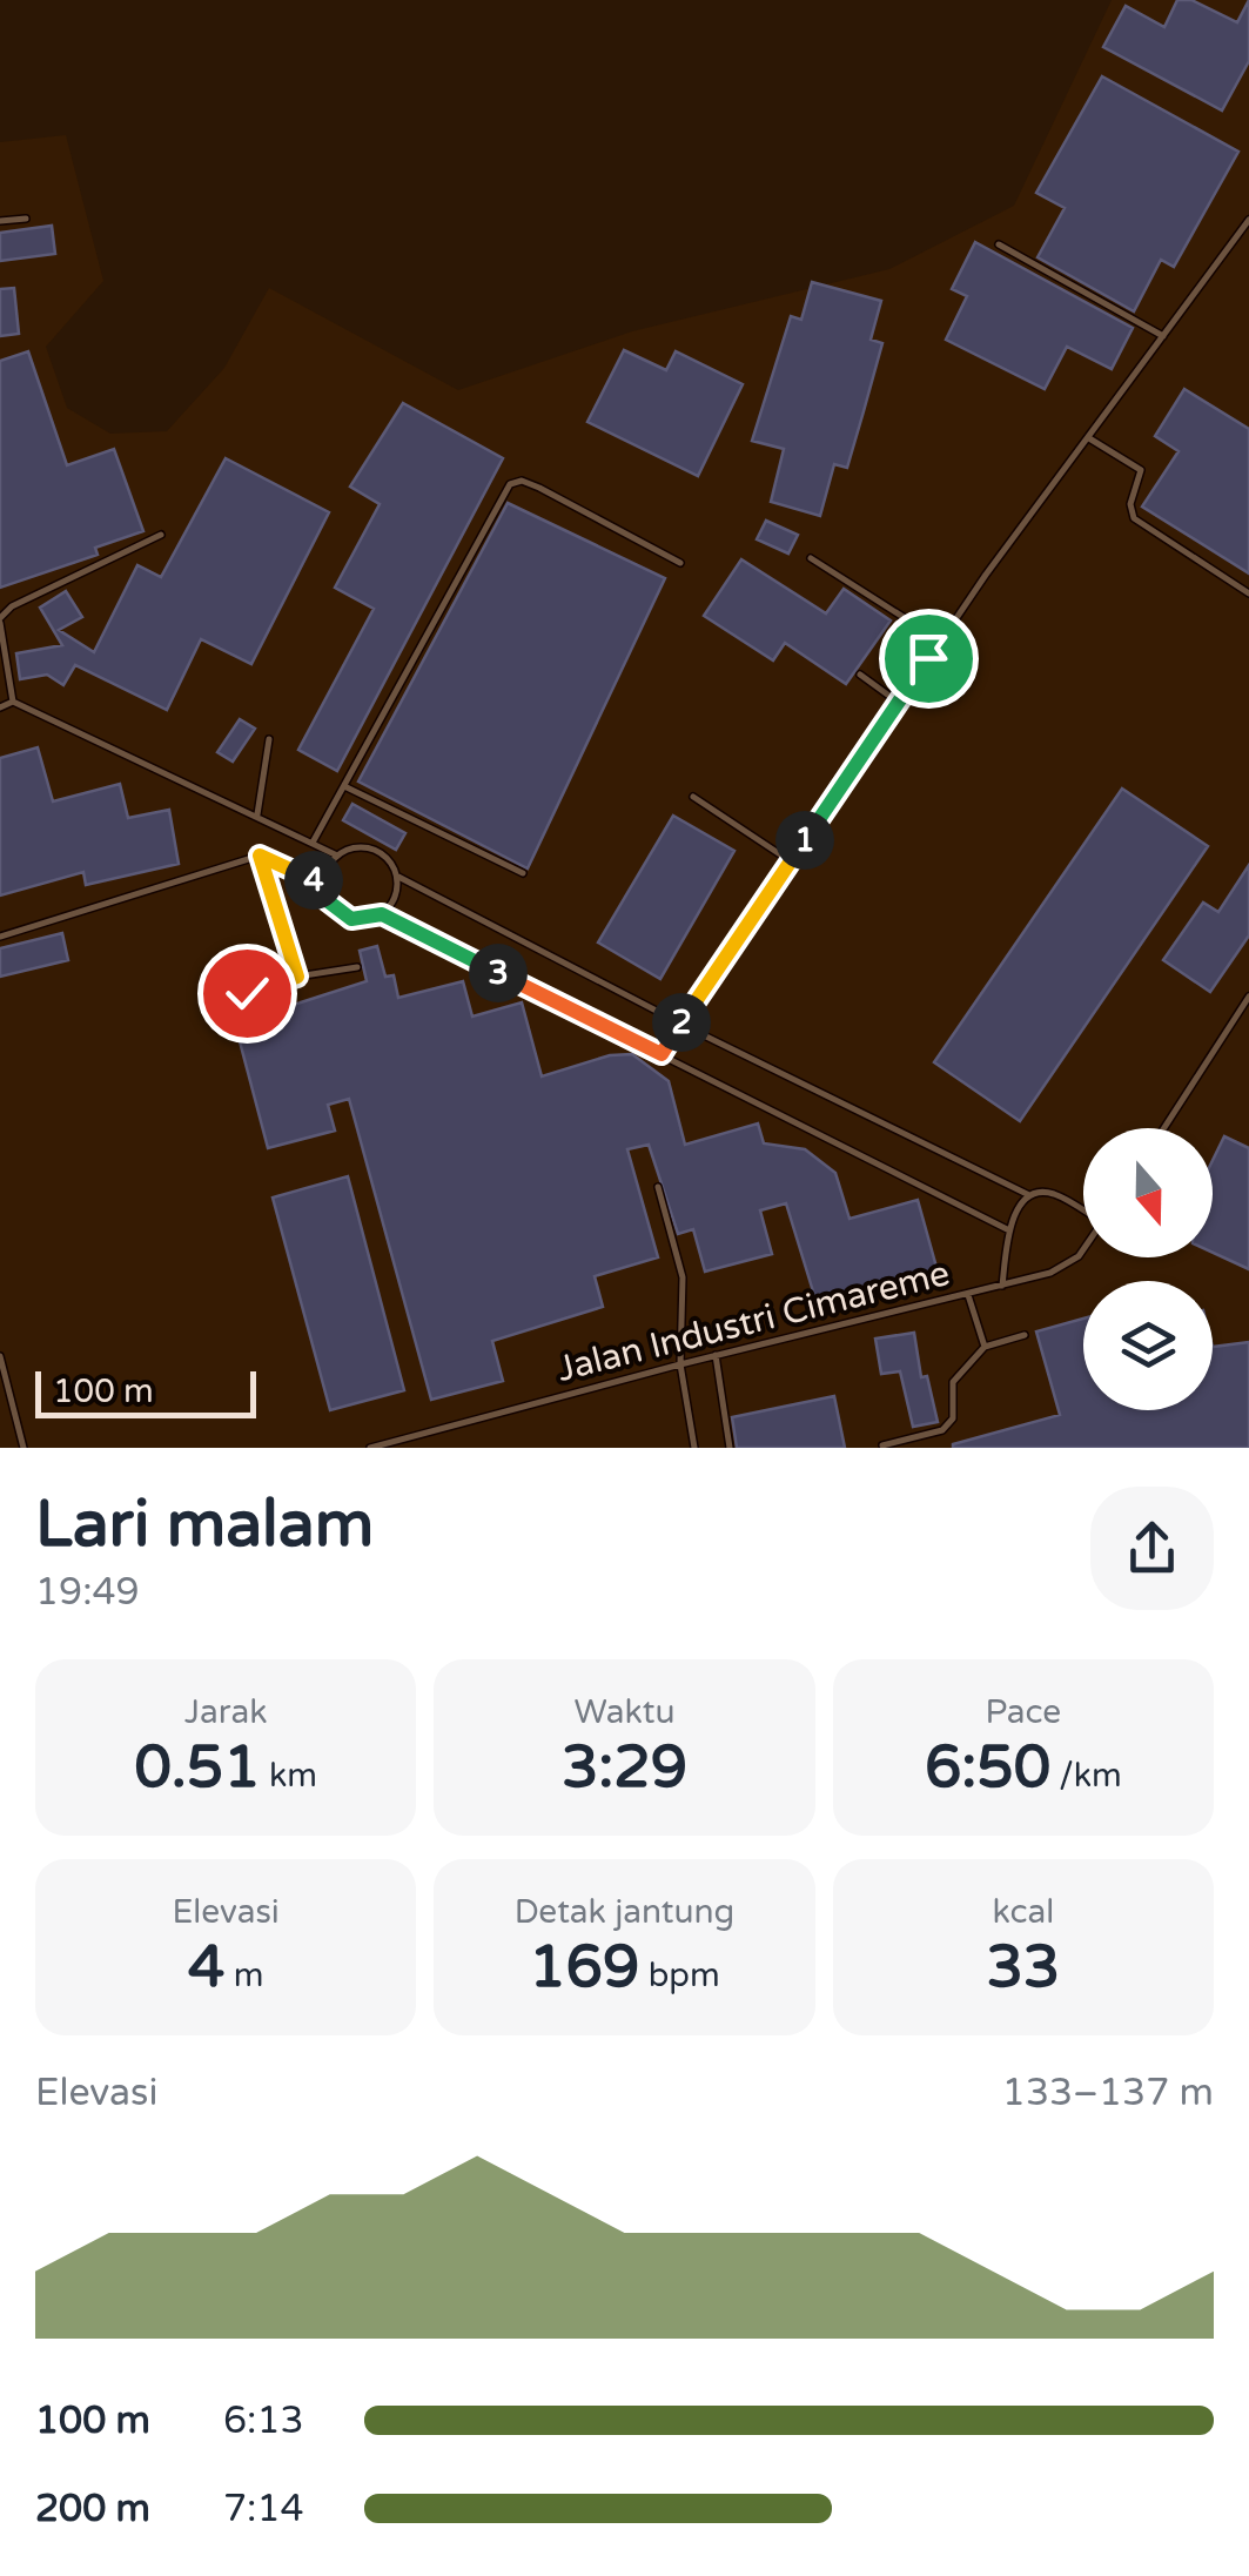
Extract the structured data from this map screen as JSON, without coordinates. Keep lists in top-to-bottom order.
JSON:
{
  "streets": {
    "lane": ["Jalan Industri Cimareme"]
  },
  "scale_bar": "100 m",
  "north": "bottom",
  "page": {
    "pins": [
      "1",
      "4",
      "3",
      "2"
    ],
    "scale": "100 m",
    "heading": ["Lari malam", "19:49"],
    "stats": [
      ["Jarak", "0.51 km"],
      ["Waktu", "3:29"],
      ["Pace", "6:50 /km"],
      ["Elevasi", "4 m"],
      ["Detak jantung", "169 bpm"],
      ["kcal", "33"]
    ],
    "chart": ["Elevasi", "133–137 m"],
    "list": [
      {
        "name": "100 m",
        "note": "6:13"
      },
      {
        "name": "200 m",
        "note": "7:14"
      }
    ]
  }
}
